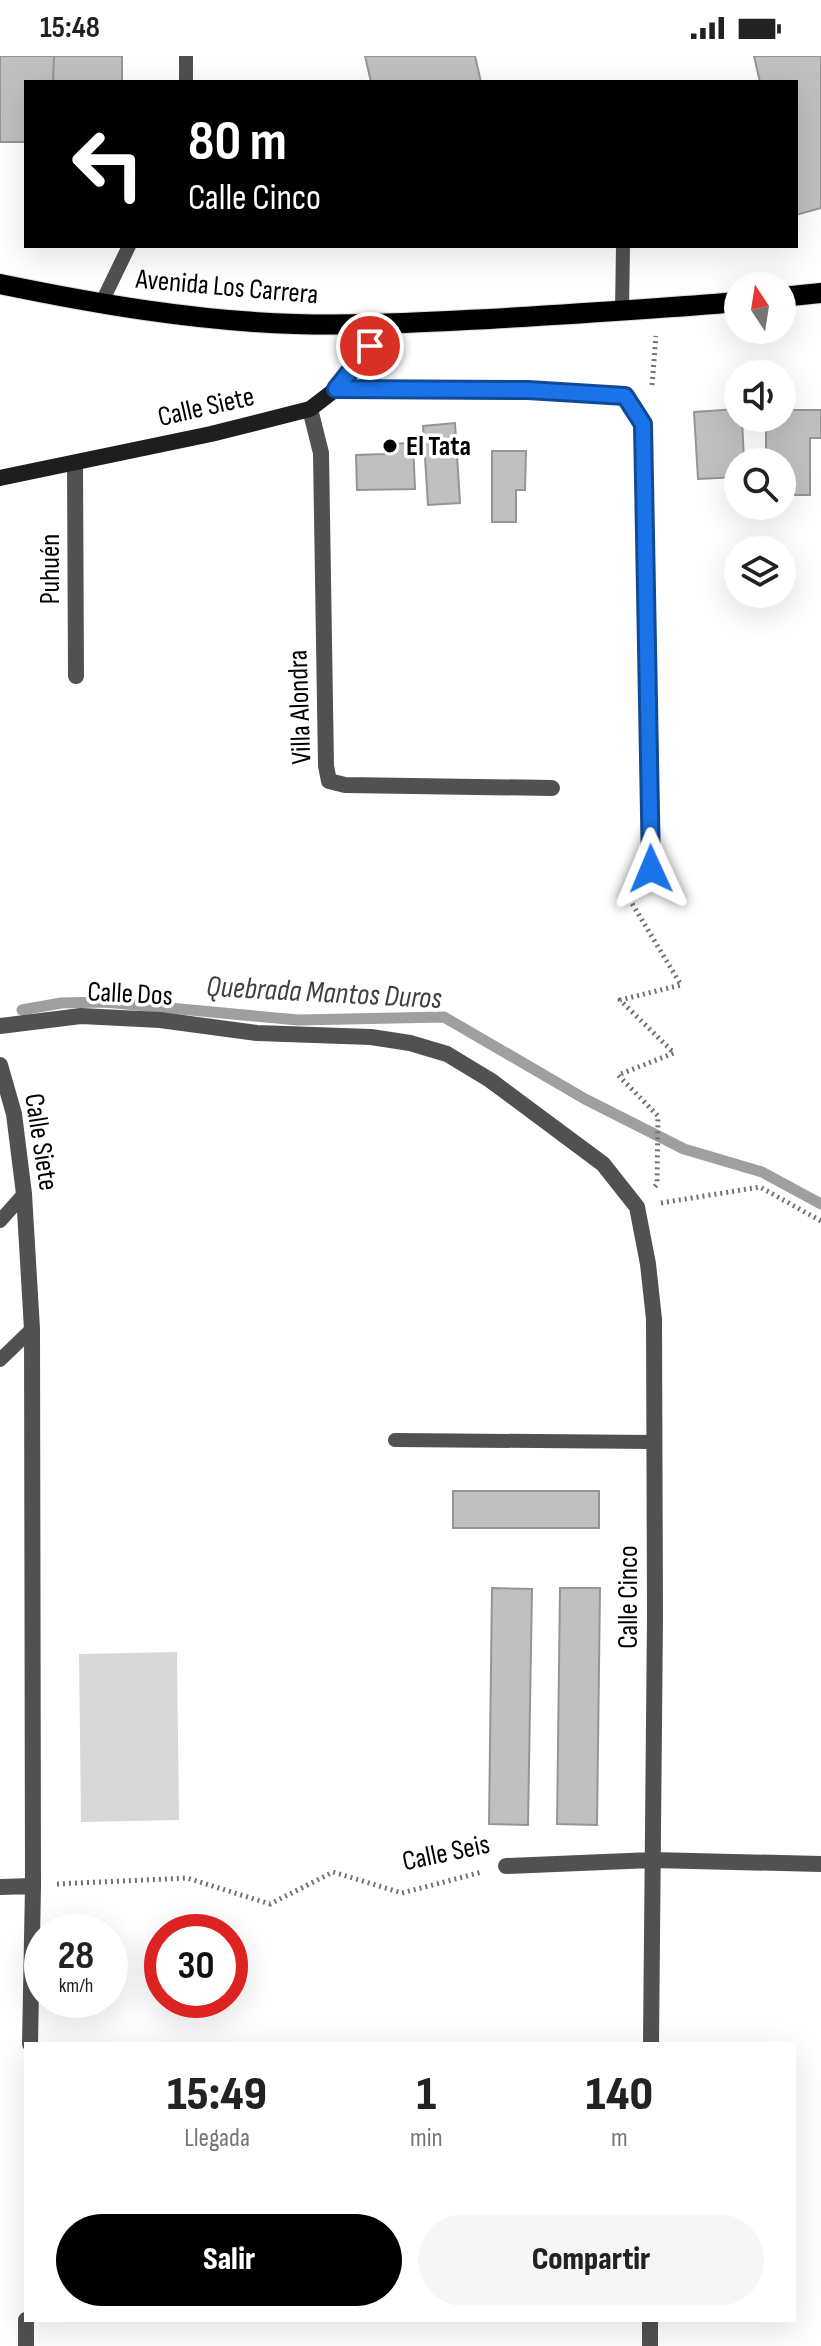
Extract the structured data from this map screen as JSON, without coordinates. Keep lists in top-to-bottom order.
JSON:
{
  "streets": {
    "main road": ["Avenida Los Carrera"],
    "street": [
      "Calle Siete",
      "Puhuén",
      "Villa Alondra",
      "Calle Dos",
      "Calle Cinco",
      "Calle Seis"
    ]
  },
  "crossings": [
    ["Avenida Los Carrera", "Calle Siete"],
    ["Calle Siete", "Puhuén"],
    ["Calle Siete", "Villa Alondra"],
    ["Calle Siete", "Calle Seis"],
    ["Calle Dos", "Calle Cinco"],
    ["Calle Cinco", "Calle Seis"]
  ],
  "water": ["Quebrada Mantos Duros"],
  "places": ["El Tata"],
  "north": "top",
  "page": {
    "status": "15:48",
    "turn": ["80 m", "Calle Cinco"],
    "speed": "28 km/h",
    "limit": "30",
    "eta": [
      "15:49",
      "Llegada",
      "1",
      "min",
      "140",
      "m"
    ],
    "buttons": ["Salir", "Compartir"]
  }
}
